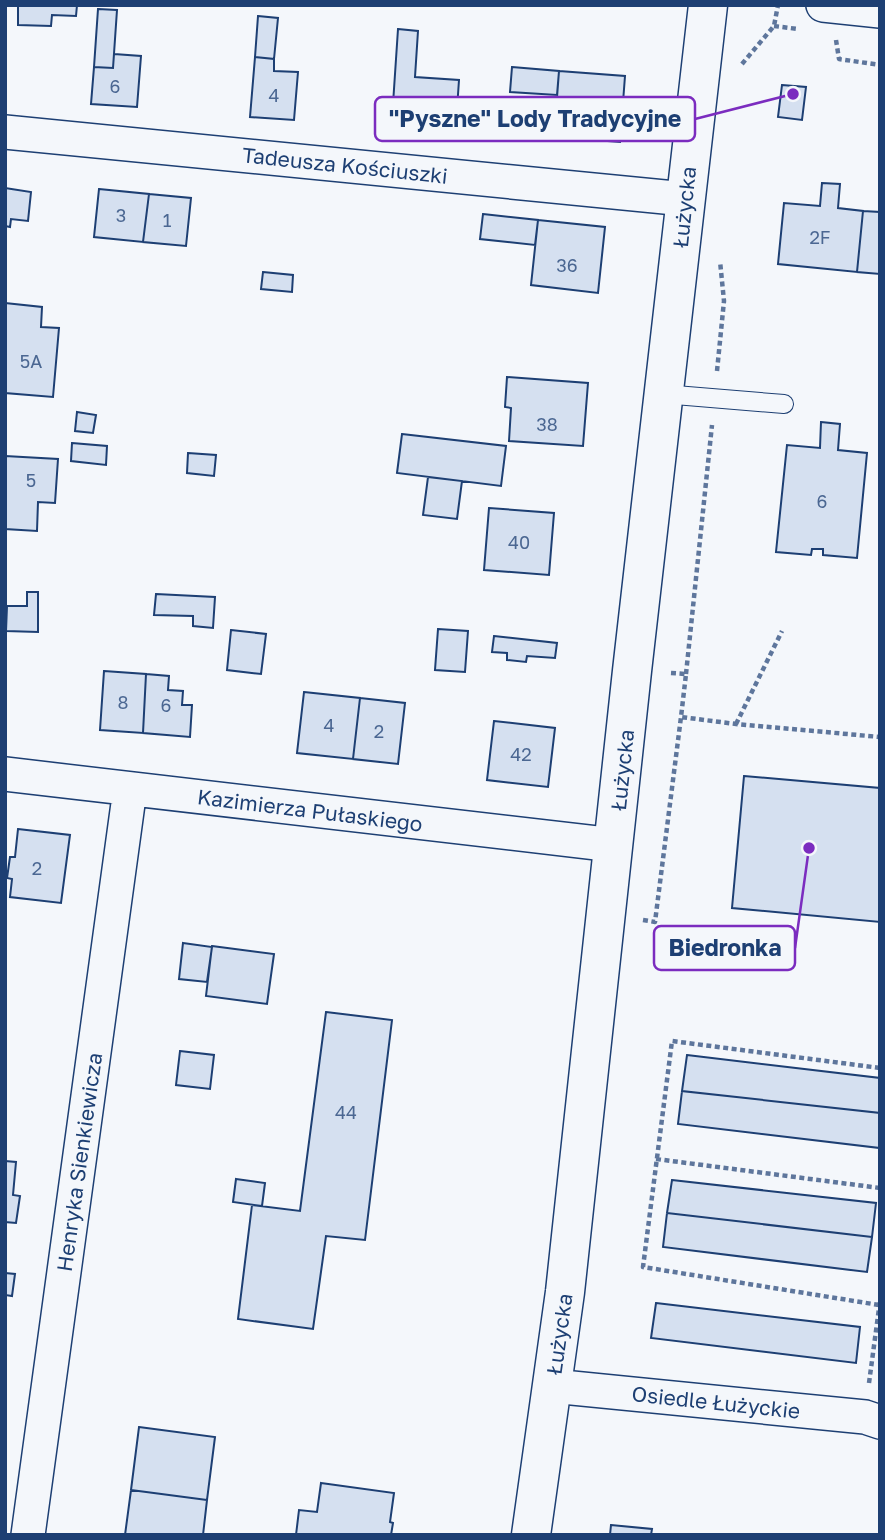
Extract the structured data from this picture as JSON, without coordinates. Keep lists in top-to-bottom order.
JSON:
{
  "streets": {
    "street": [
      "Tadeusza Kościuszki",
      "Łużycka",
      "Kazimierza Pułaskiego",
      "Henryka Sienkiewicza",
      "Osiedle Łużyckie"
    ]
  },
  "crossings": [
    ["Tadeusza Kościuszki", "Łużycka"],
    ["Łużycka", "Kazimierza Pułaskiego"],
    ["Łużycka", "Osiedle Łużyckie"],
    ["Kazimierza Pułaskiego", "Henryka Sienkiewicza"]
  ],
  "places": ["\"Pyszne\" Lody Tradycyjne", "Biedronka"],
  "house_numbers": [
    "6",
    "4",
    "3",
    "1",
    "2F",
    "36",
    "5A",
    "38",
    "5",
    "6",
    "40",
    "8",
    "6",
    "4",
    "2",
    "42",
    "2",
    "44"
  ]
}
